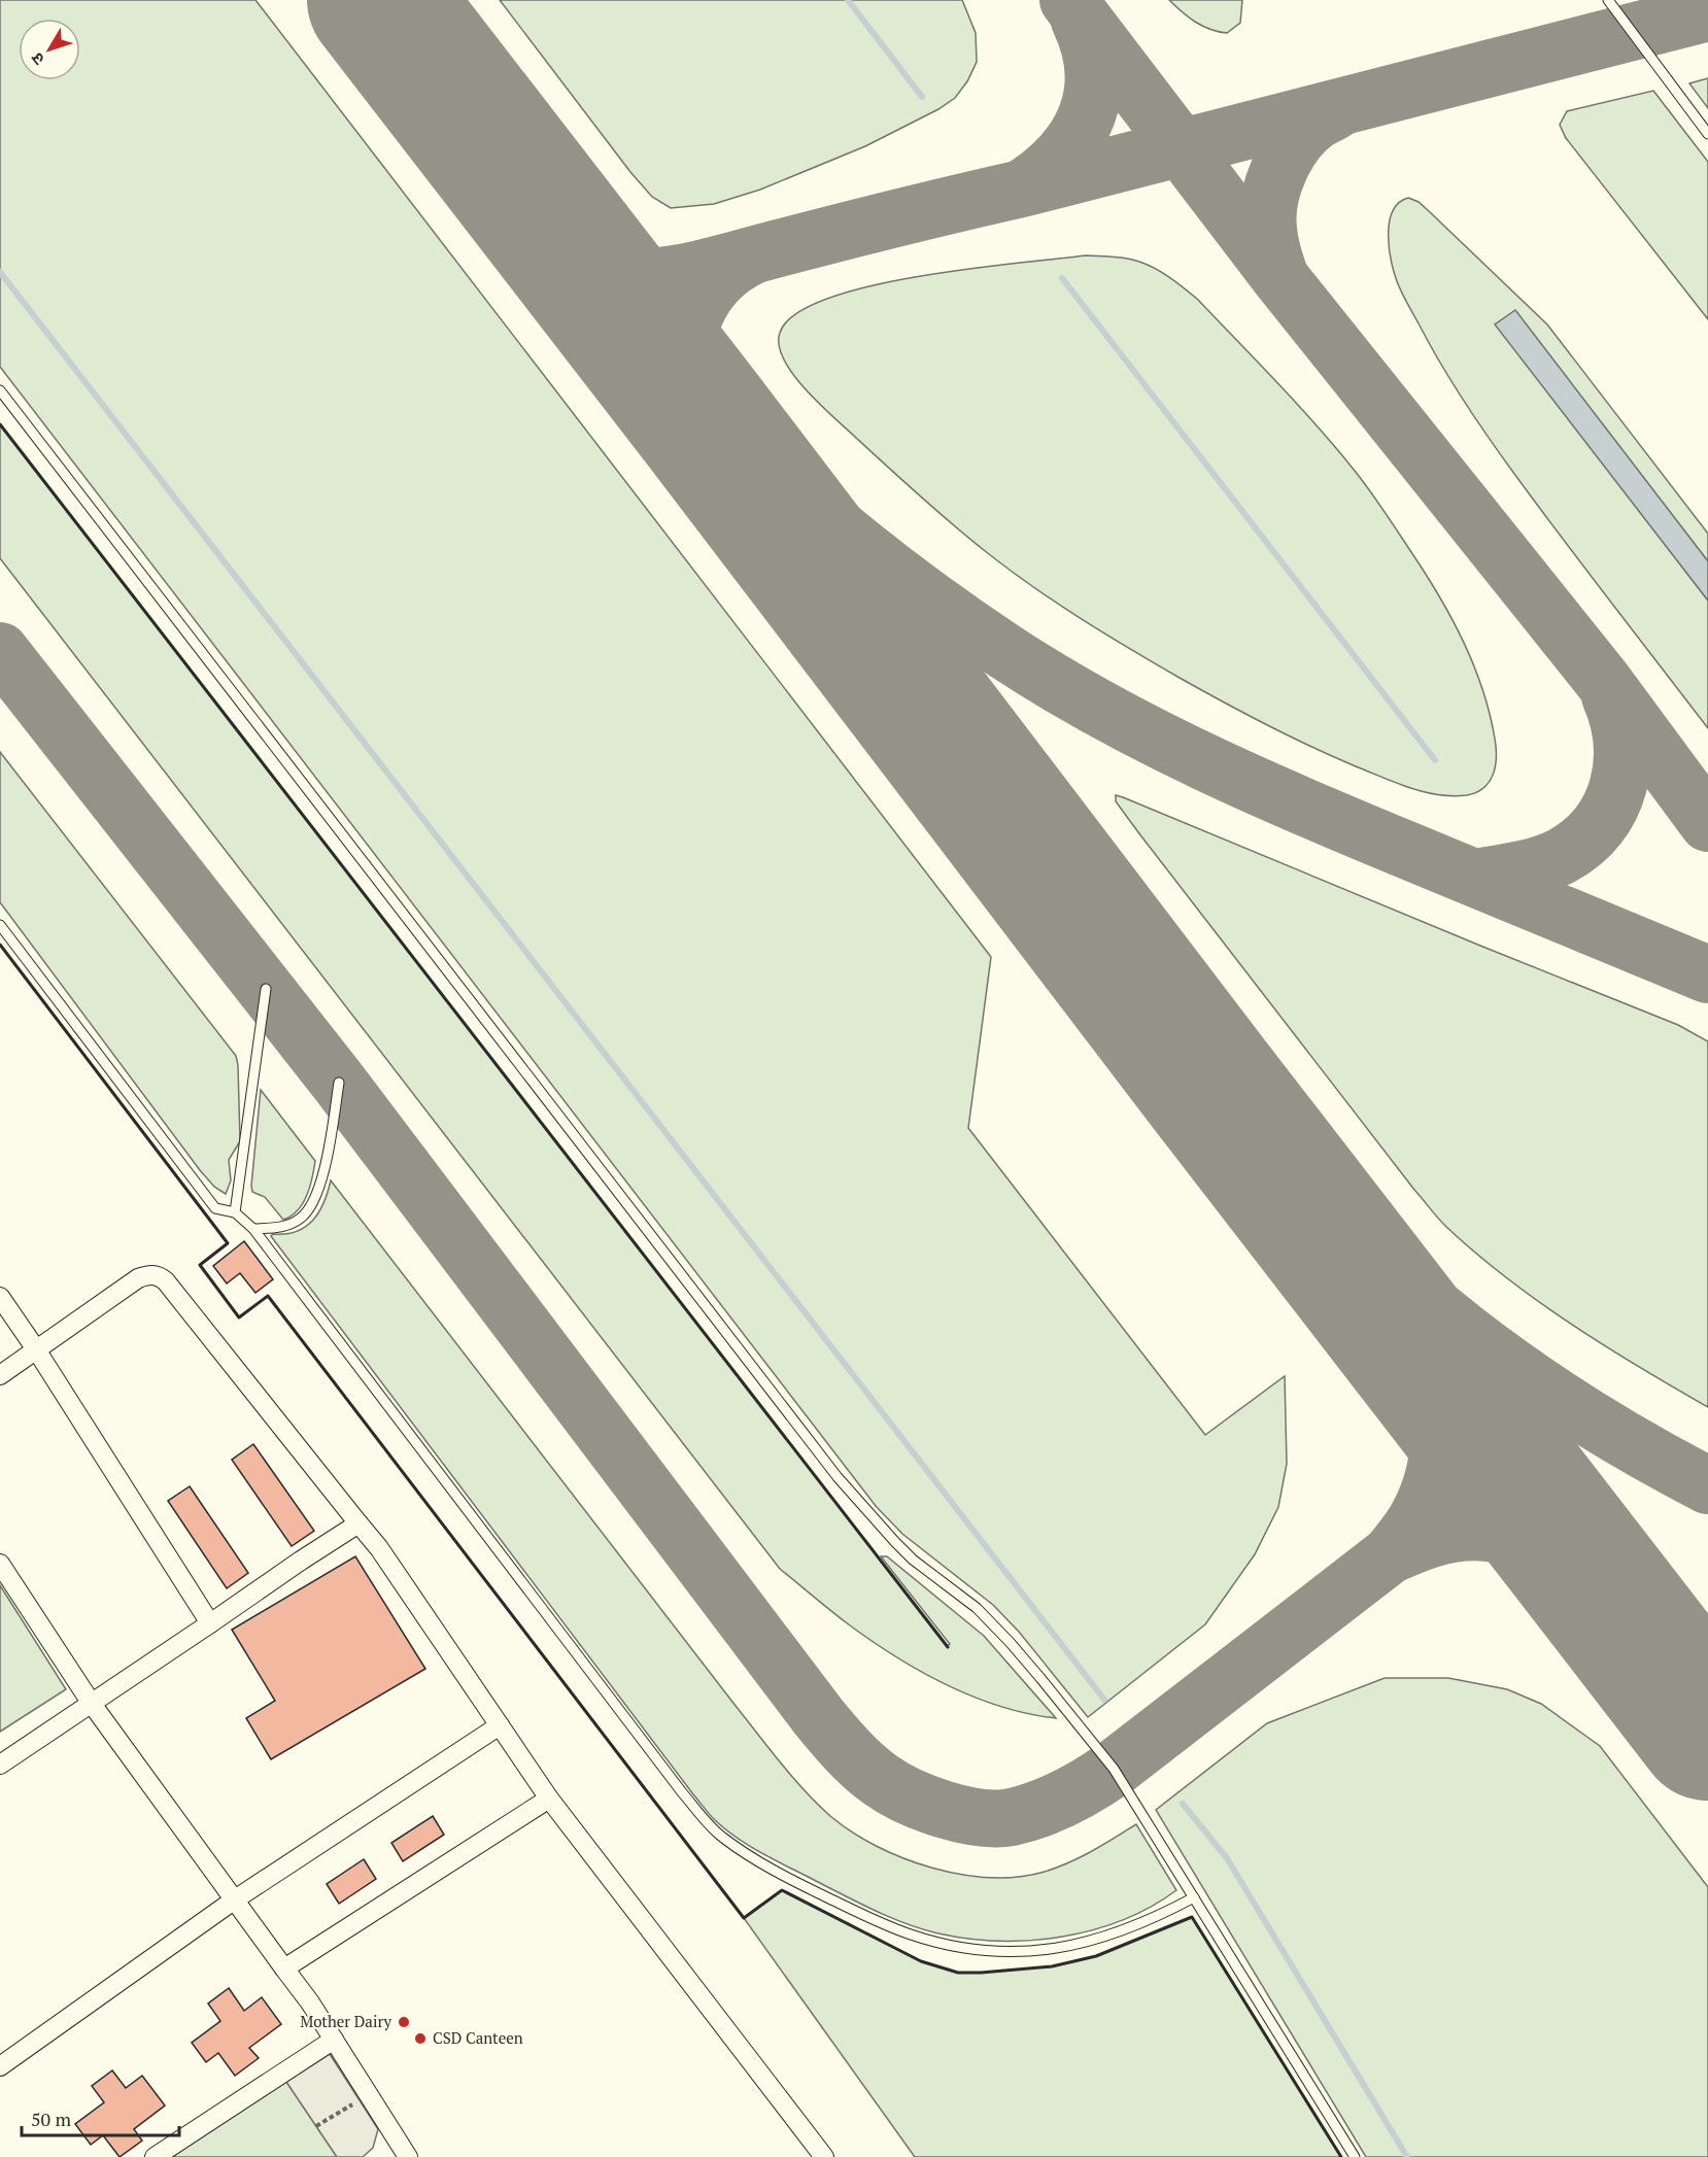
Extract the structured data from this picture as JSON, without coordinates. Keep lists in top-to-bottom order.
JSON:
{
  "places": ["Mother Dairy", "CSD Canteen"],
  "scale_bar": "50 m",
  "north": "bottom left"
}
